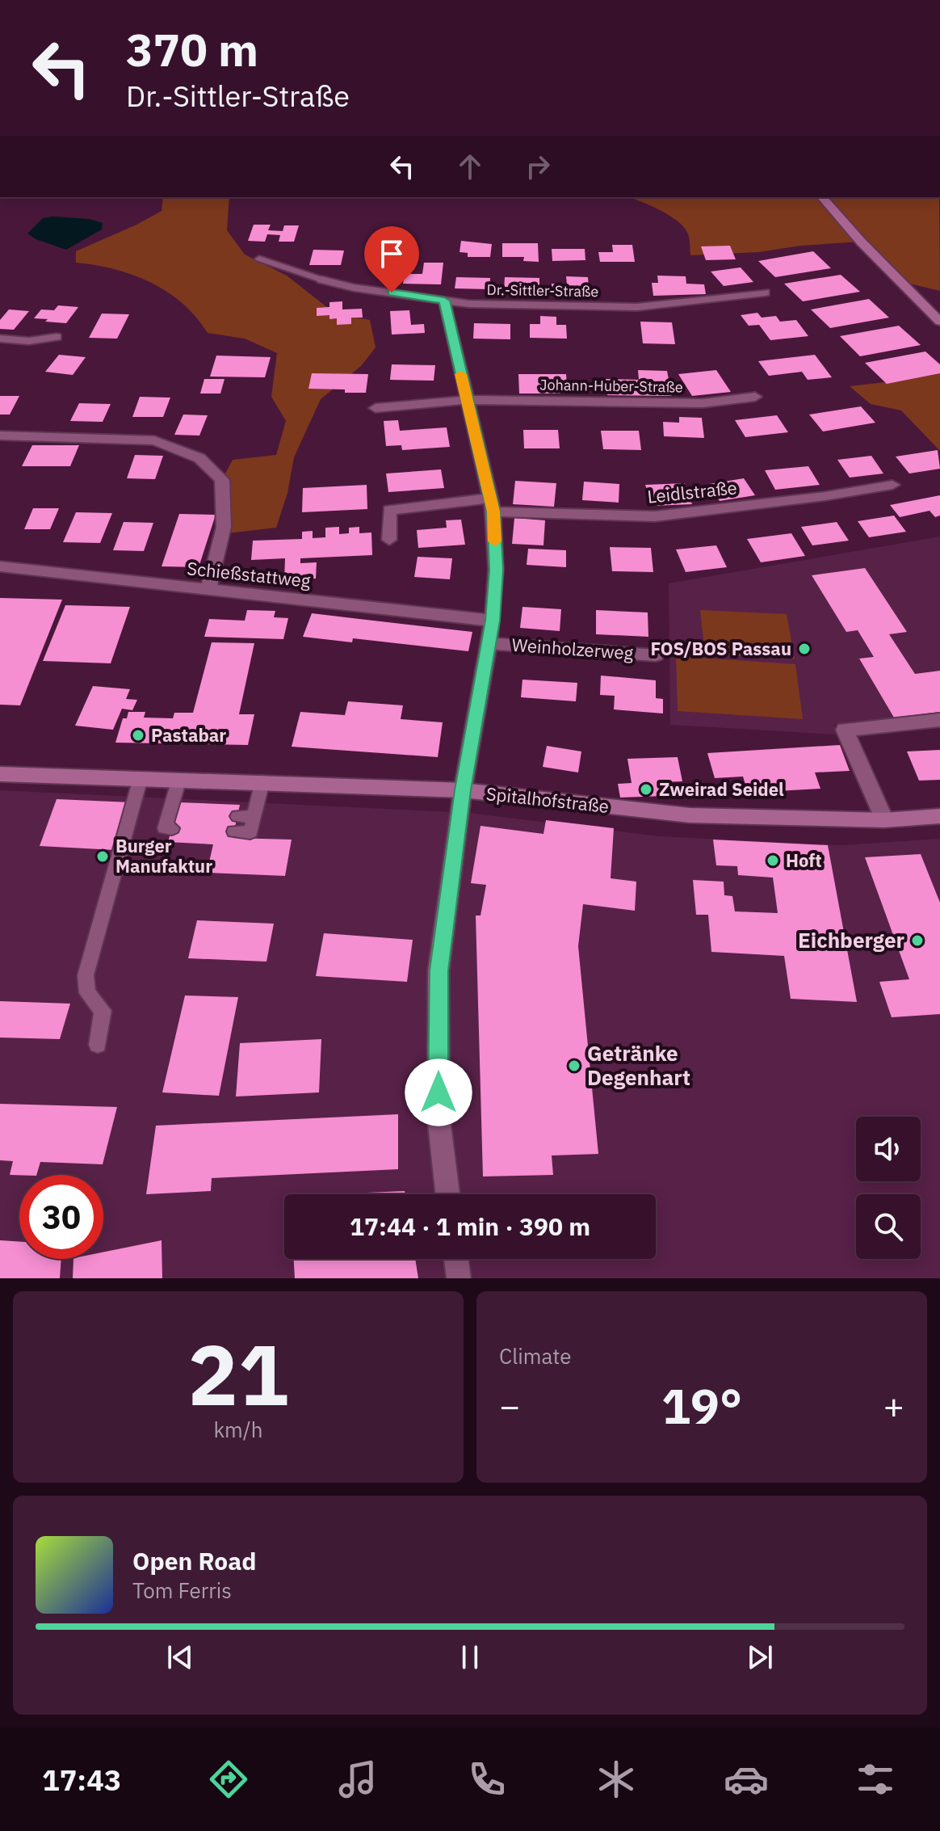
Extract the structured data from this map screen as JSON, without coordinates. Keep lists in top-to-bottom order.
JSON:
{
  "streets": {
    "street": [
      "Dr.-Sittler-Straße",
      "Johann-Huber-Straße",
      "Leidlstraße",
      "Schießstattweg",
      "Weinholzerweg",
      "Spitalhofstraße"
    ]
  },
  "crossings": [
    ["Dr.-Sittler-Straße", "Weinholzerweg"],
    ["Johann-Huber-Straße", "Weinholzerweg"],
    ["Leidlstraße", "Weinholzerweg"],
    ["Schießstattweg", "Weinholzerweg"],
    ["Weinholzerweg", "Spitalhofstraße"]
  ],
  "places": [
    "FOS/BOS Passau",
    "Pastabar",
    "Zweirad Seidel",
    "Burger Manufaktur",
    "Hoft",
    "Eichberger",
    "Getränke Degenhart"
  ],
  "page": {
    "turn": ["370 m", "Dr.-Sittler-Straße"],
    "limit": "30",
    "trip": "17:44 · 1 min · 390 m",
    "tile": [
      ["21", "km/h"],
      "Climate"
    ],
    "heat": ["−", "19°", "+"],
    "song": ["Open Road", "Tom Ferris"],
    "tabs": "17:43"
  }
}
